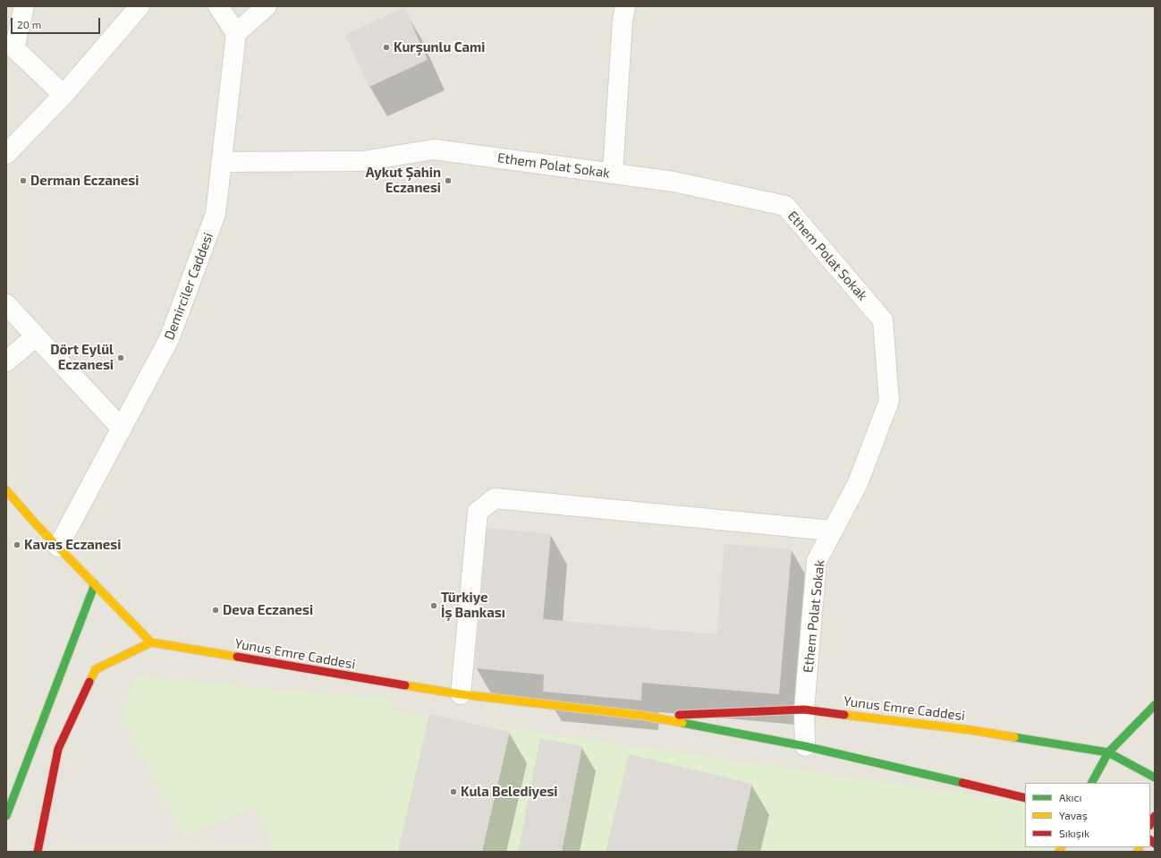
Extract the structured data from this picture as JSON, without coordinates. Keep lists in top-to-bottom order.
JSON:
{
  "streets": {
    "street": ["Ethem Polat Sokak", "Demirciler Caddesi", "Yunus Emre Caddesi"]
  },
  "crossings": [
    ["Ethem Polat Sokak", "Demirciler Caddesi"],
    ["Ethem Polat Sokak", "Yunus Emre Caddesi"]
  ],
  "places": [
    "Kurşunlu Cami",
    "Derman Eczanesi",
    "Aykut Şahin Eczanesi",
    "Dört Eylül Eczanesi",
    "Kavas Eczanesi",
    "Türkiye İş Bankası",
    "Deva Eczanesi",
    "Kula Belediyesi"
  ],
  "legend": ["Akıcı", "Yavaş", "Sıkışık"],
  "scale_bar": "20 m"
}
